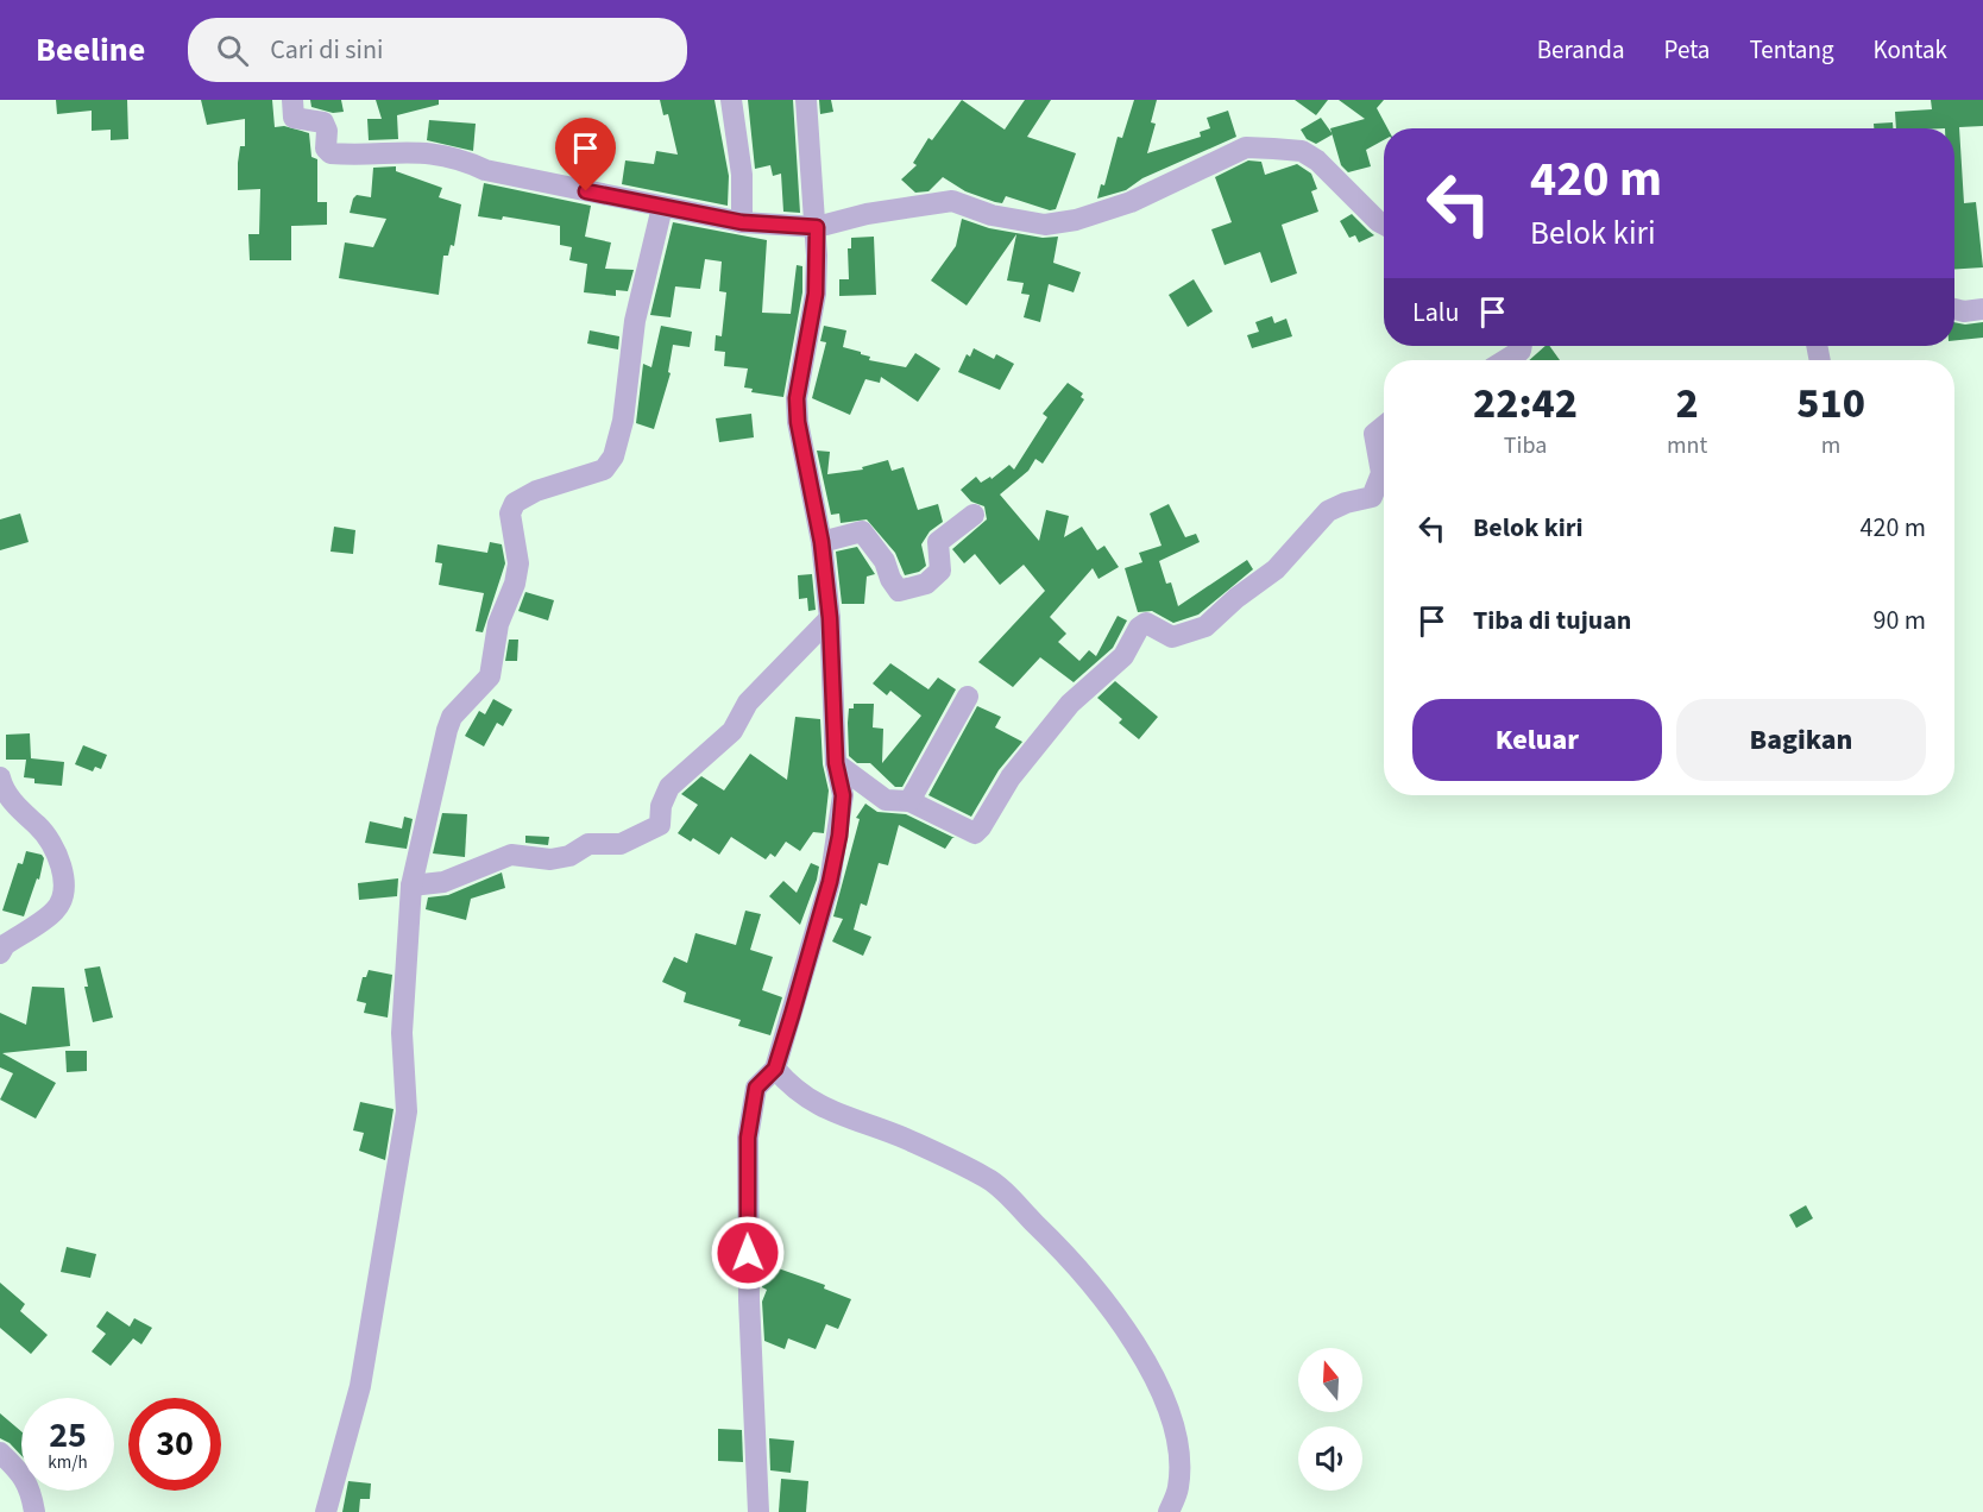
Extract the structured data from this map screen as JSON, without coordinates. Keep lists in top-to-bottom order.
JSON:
{
  "north": "top",
  "page": {
    "header": "Beeline",
    "search": "Cari di sini",
    "nav": [
      "Beranda",
      "Peta",
      "Tentang",
      "Kontak"
    ],
    "turn": ["420 m", "Belok kiri"],
    "then": "Lalu",
    "eta": [
      "22:42",
      "Tiba",
      "2",
      "mnt",
      "510",
      "m"
    ],
    "list": [
      {
        "name": "Belok kiri",
        "value": "420 m"
      },
      {
        "name": "Tiba di tujuan",
        "value": "90 m"
      }
    ],
    "buttons": ["Keluar", "Bagikan"],
    "speed": "25 km/h",
    "limit": "30"
  }
}
